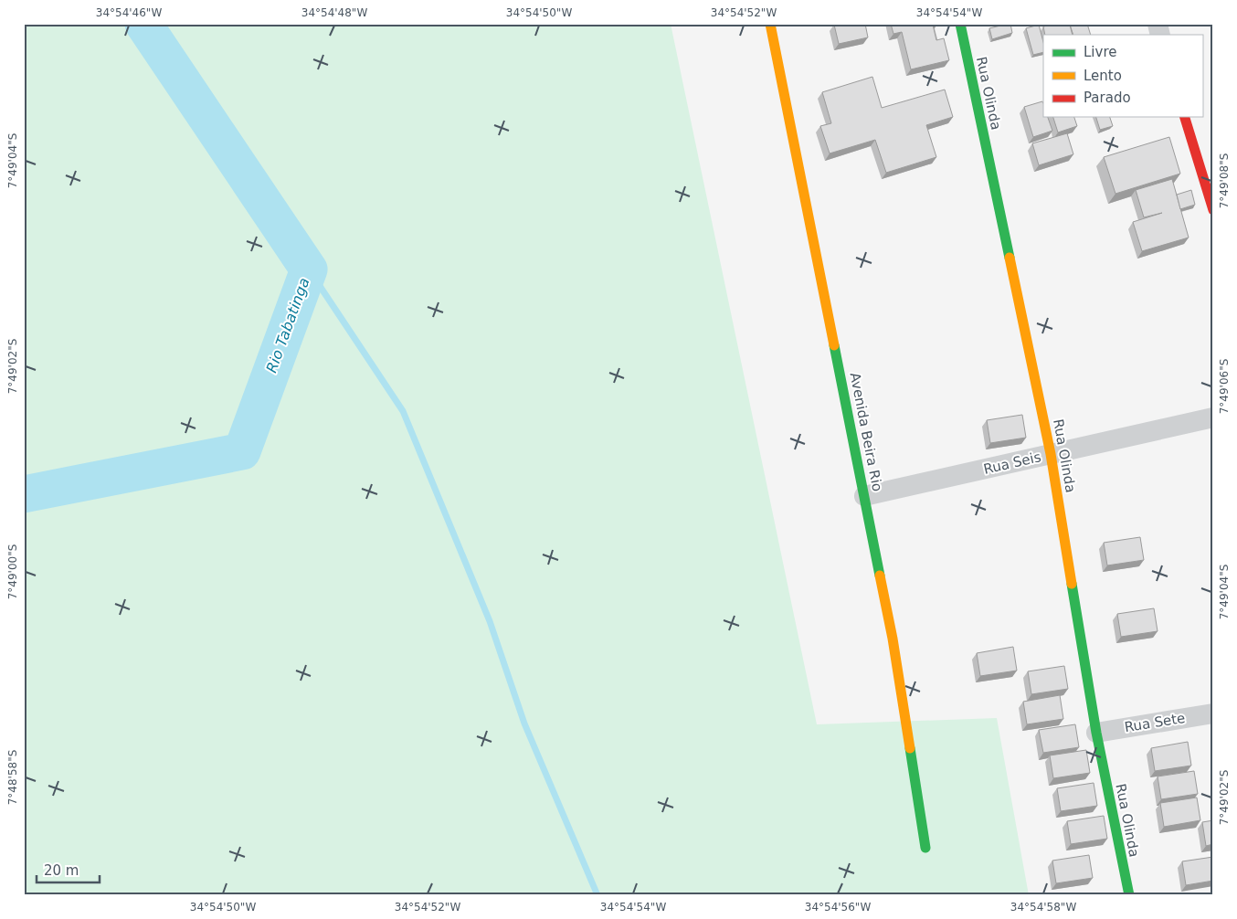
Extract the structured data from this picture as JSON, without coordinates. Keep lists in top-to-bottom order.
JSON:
{
  "streets": {
    "street": [
      "Rua Olinda",
      "Avenida Beira Rio",
      "Rua Seis",
      "Rua Sete"
    ]
  },
  "crossings": [
    ["Rua Olinda", "Rua Seis"],
    ["Rua Olinda", "Rua Sete"],
    ["Avenida Beira Rio", "Rua Seis"]
  ],
  "water": ["Rio Tabatinga"],
  "legend": ["Livre", "Lento", "Parado"],
  "scale_bar": "20 m",
  "coordinates": [
    "34°54'46\"W",
    "34°54'48\"W",
    "34°54'50\"W",
    "34°54'52\"W",
    "34°54'54\"W",
    "7°49'04\"S",
    "7°49'08\"S",
    "7°49'02\"S",
    "7°49'06\"S",
    "7°49'00\"S",
    "7°48'58\"S",
    "34°54'56\"W",
    "34°54'58\"W"
  ]
}
